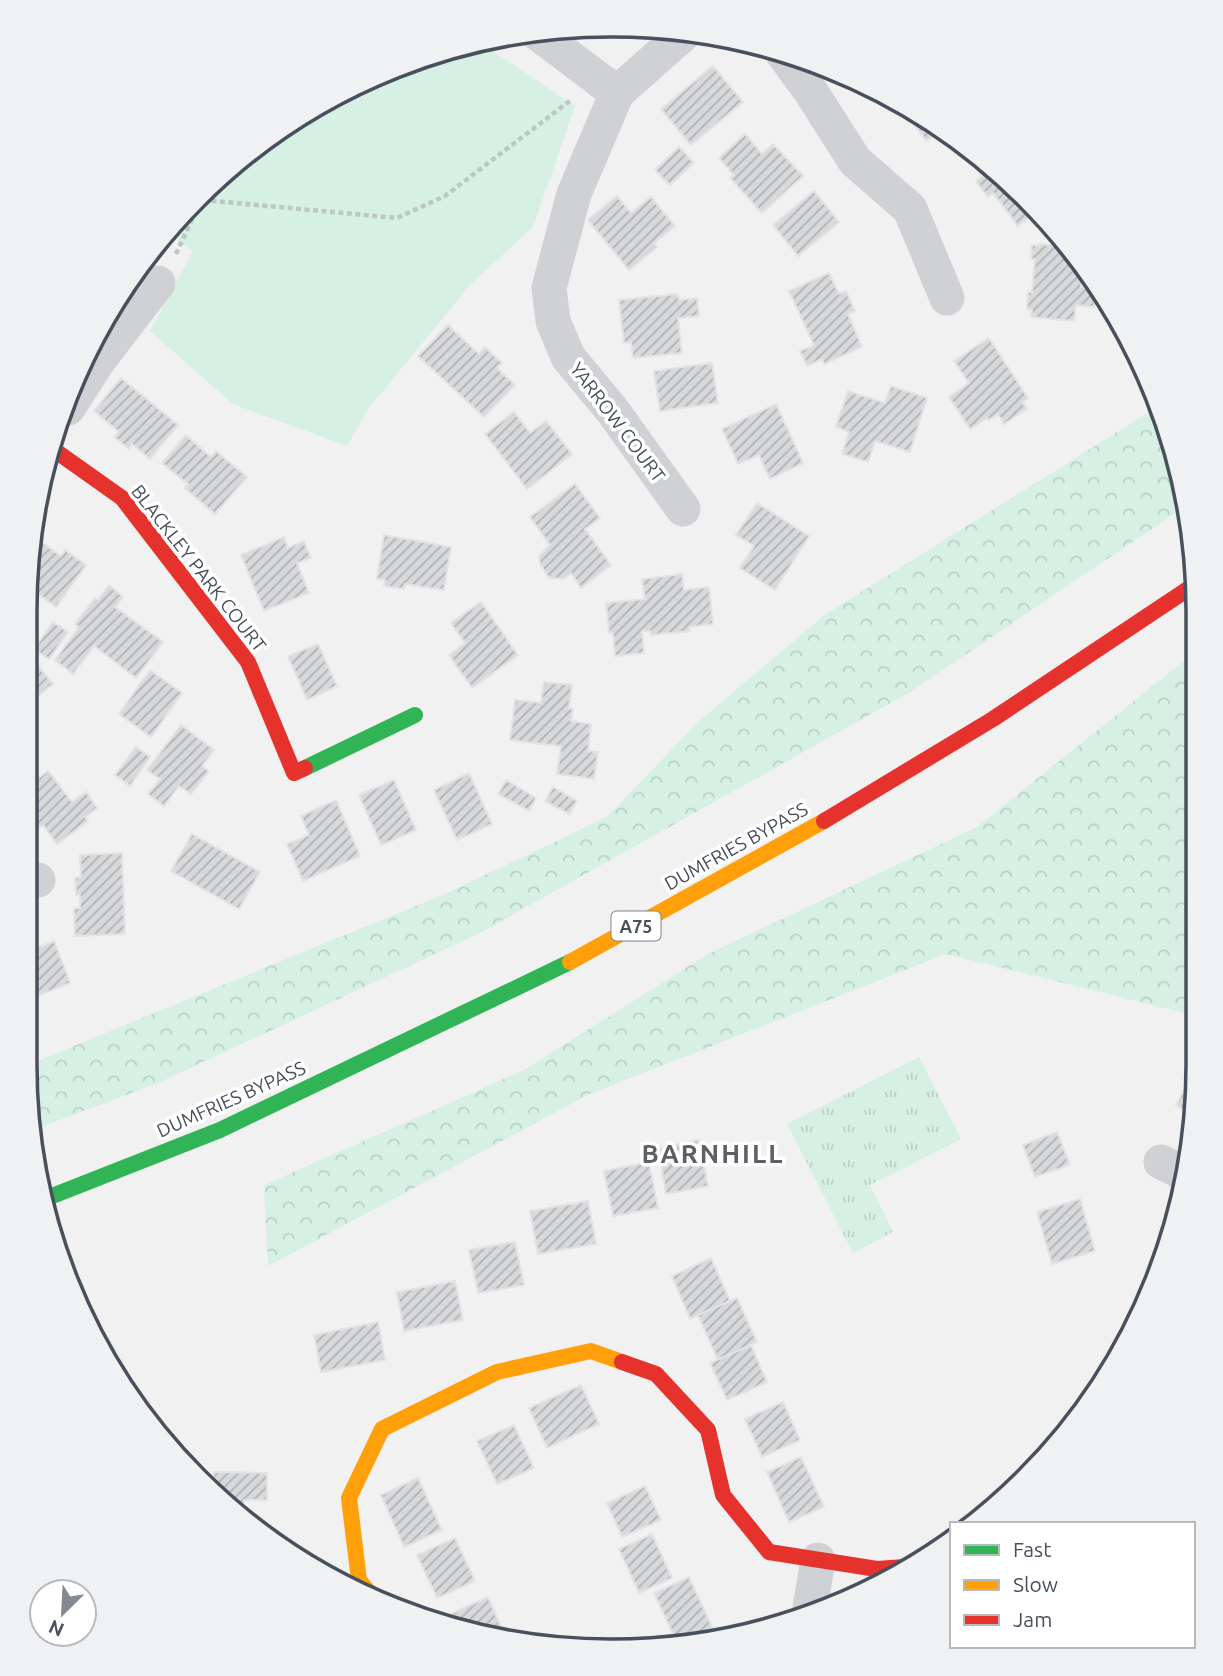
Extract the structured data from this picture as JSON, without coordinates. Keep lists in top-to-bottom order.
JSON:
{
  "streets": {
    "main road": ["BLACKLEY PARK COURT", "DUMFRIES BYPASS", "A75"],
    "street": ["YARROW COURT"]
  },
  "districts": ["BARNHILL"],
  "legend": ["Fast", "Slow", "Jam"],
  "north": "bottom left"
}
